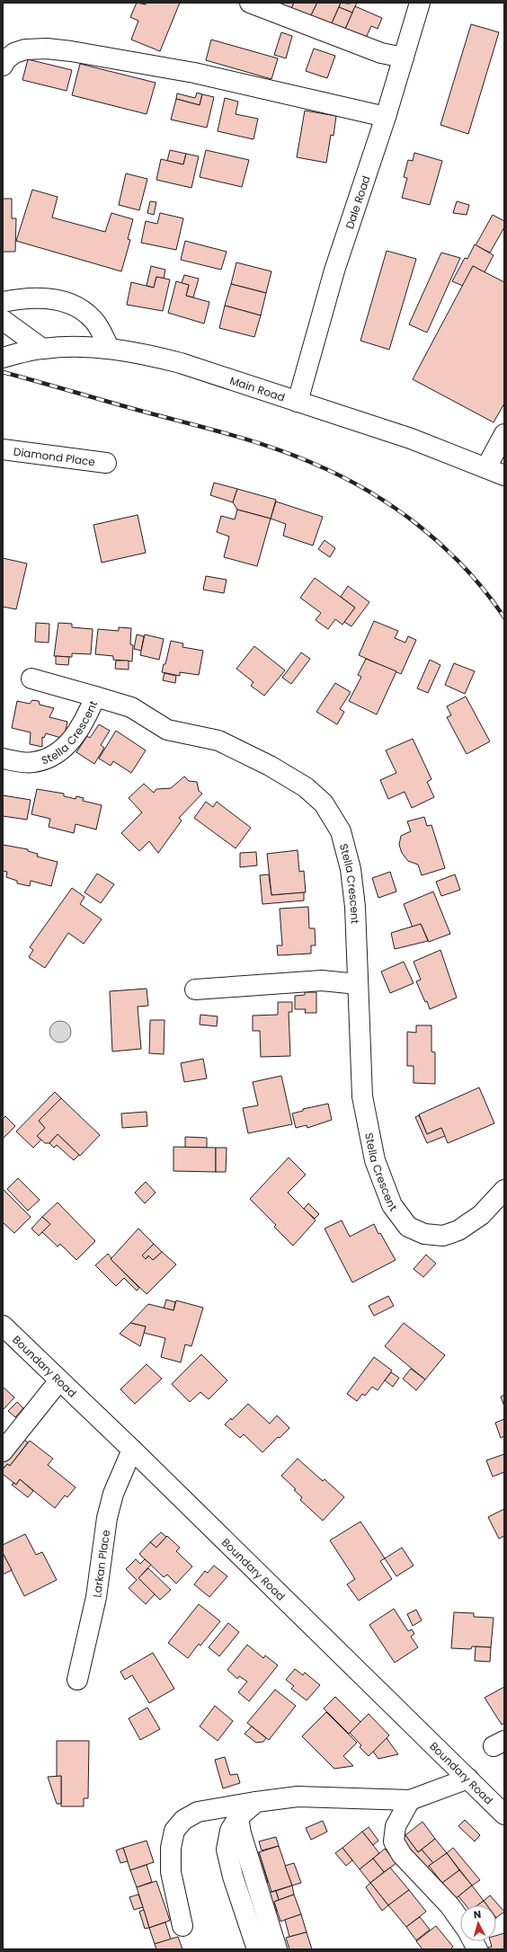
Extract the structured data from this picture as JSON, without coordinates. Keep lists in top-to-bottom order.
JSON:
{
  "streets": {
    "street": [
      "Dale Road",
      "Main Road",
      "Diamond Place",
      "Stella Crescent",
      "Boundary Road",
      "Larkan Place"
    ]
  },
  "crossings": [
    ["Dale Road", "Main Road"],
    ["Boundary Road", "Larkan Place"]
  ],
  "north": "top"
}
